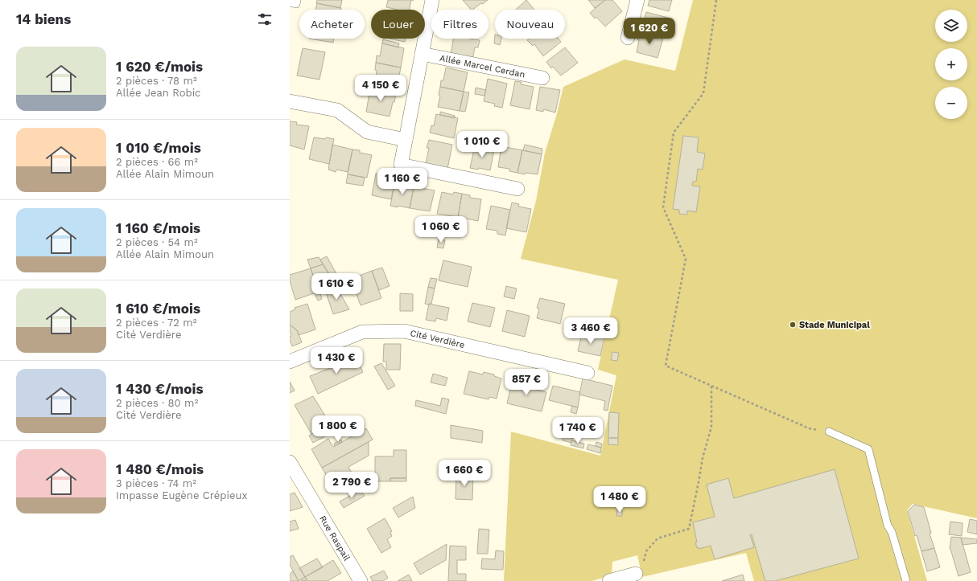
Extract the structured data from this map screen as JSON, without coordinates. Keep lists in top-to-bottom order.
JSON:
{
  "streets": {
    "street": ["Allée Marcel Cerdan", "Cité Verdière", "Rue Raspail"]
  },
  "places": ["Stade Municipal"],
  "page": {
    "heading": "14 biens",
    "map_buttons": ["+", "−"],
    "chip": [
      "Acheter",
      "Louer",
      "Filtres",
      "Nouveau"
    ],
    "price": [
      "1 620 €",
      "4 150 €",
      "1 010 €",
      "1 160 €",
      "1 060 €",
      "1 610 €",
      "3 460 €",
      "1 430 €",
      "857 €",
      "1 800 €",
      "1 740 €",
      "1 660 €",
      "2 790 €",
      "1 480 €"
    ],
    "list": [
      {
        "name": "1 620 €/mois",
        "note": "2 pièces · 78 m² · Allée Jean Robic"
      },
      {
        "name": "1 010 €/mois",
        "note": "2 pièces · 66 m² · Allée Alain Mimoun"
      },
      {
        "name": "1 160 €/mois",
        "note": "2 pièces · 54 m² · Allée Alain Mimoun"
      },
      {
        "name": "1 610 €/mois",
        "note": "2 pièces · 72 m² · Cité Verdière"
      },
      {
        "name": "1 430 €/mois",
        "note": "2 pièces · 80 m² · Cité Verdière"
      },
      {
        "name": "1 480 €/mois",
        "note": "3 pièces · 74 m² · Impasse Eugène Crépieux"
      }
    ]
  }
}
